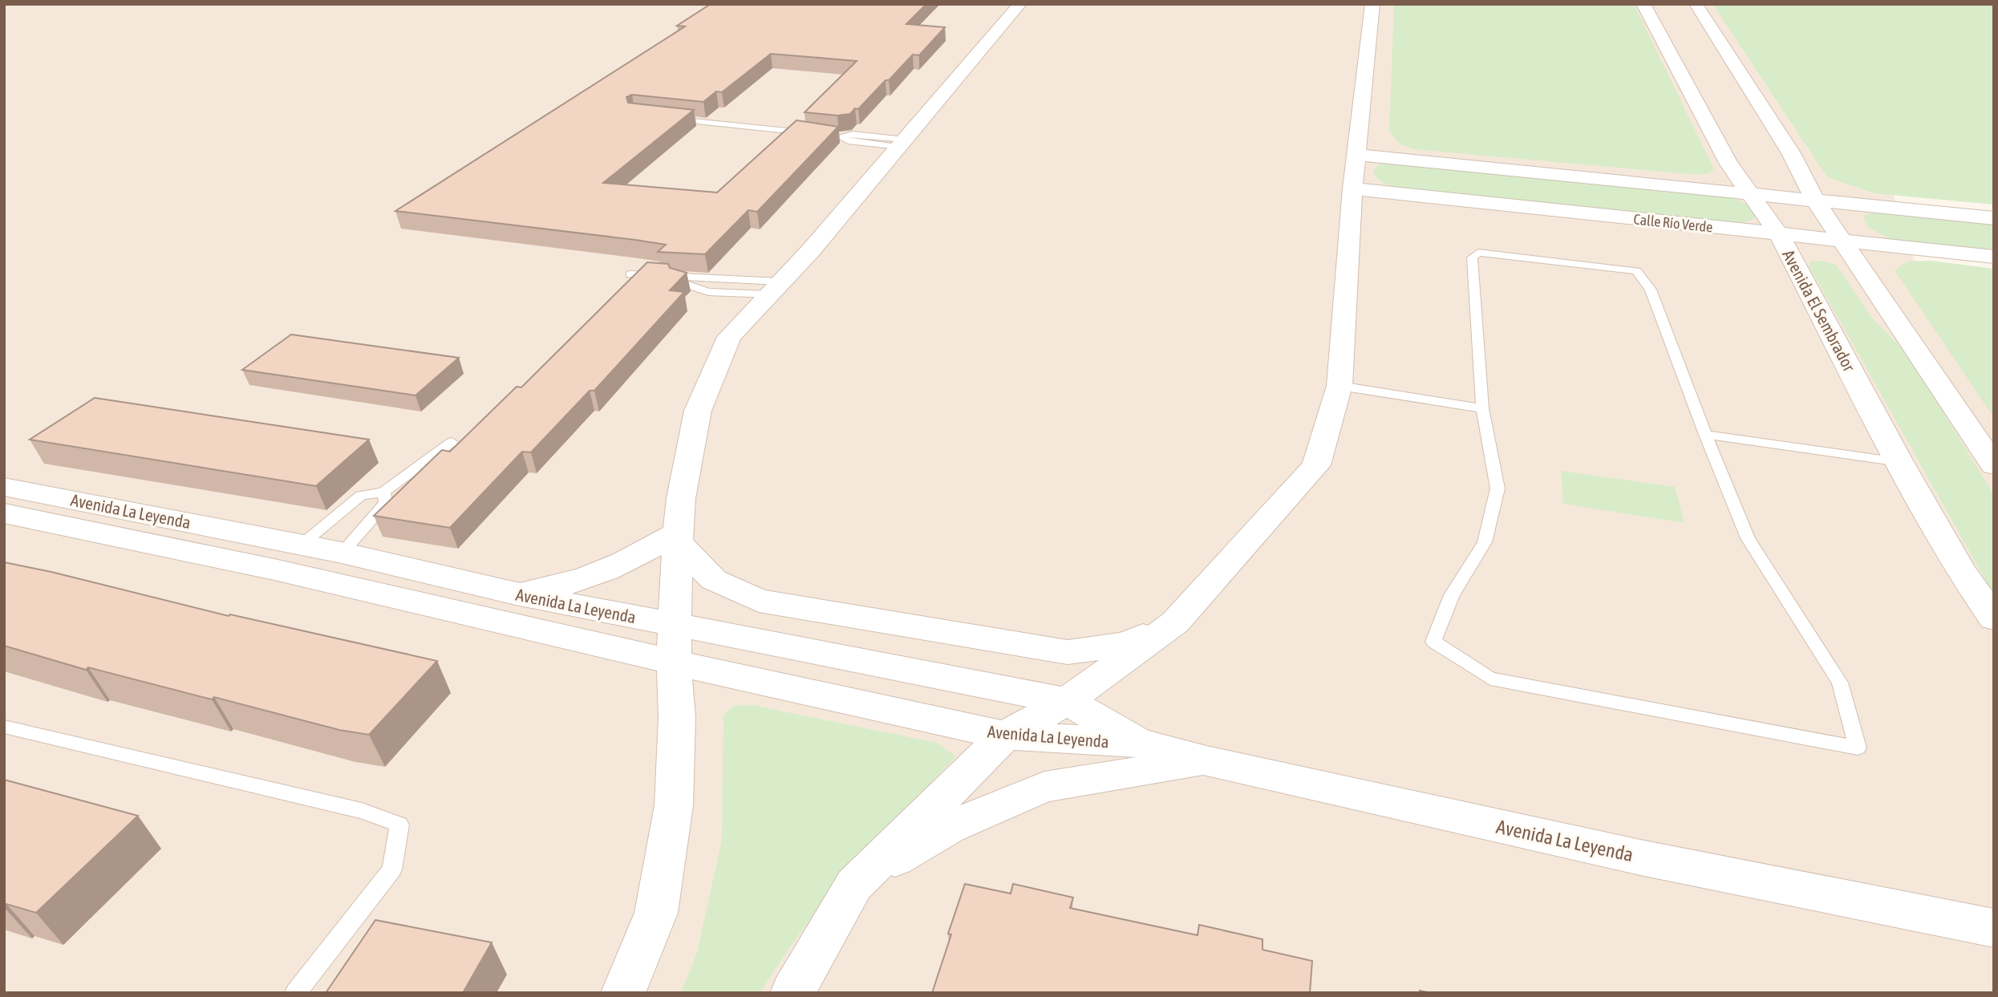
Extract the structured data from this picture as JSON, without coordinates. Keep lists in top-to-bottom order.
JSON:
{
  "streets": {
    "street": ["Calle Río Verde", "Avenida El Sembrador", "Avenida La Leyenda"]
  },
  "crossings": [
    ["Calle Río Verde", "Avenida El Sembrador"]
  ]
}
